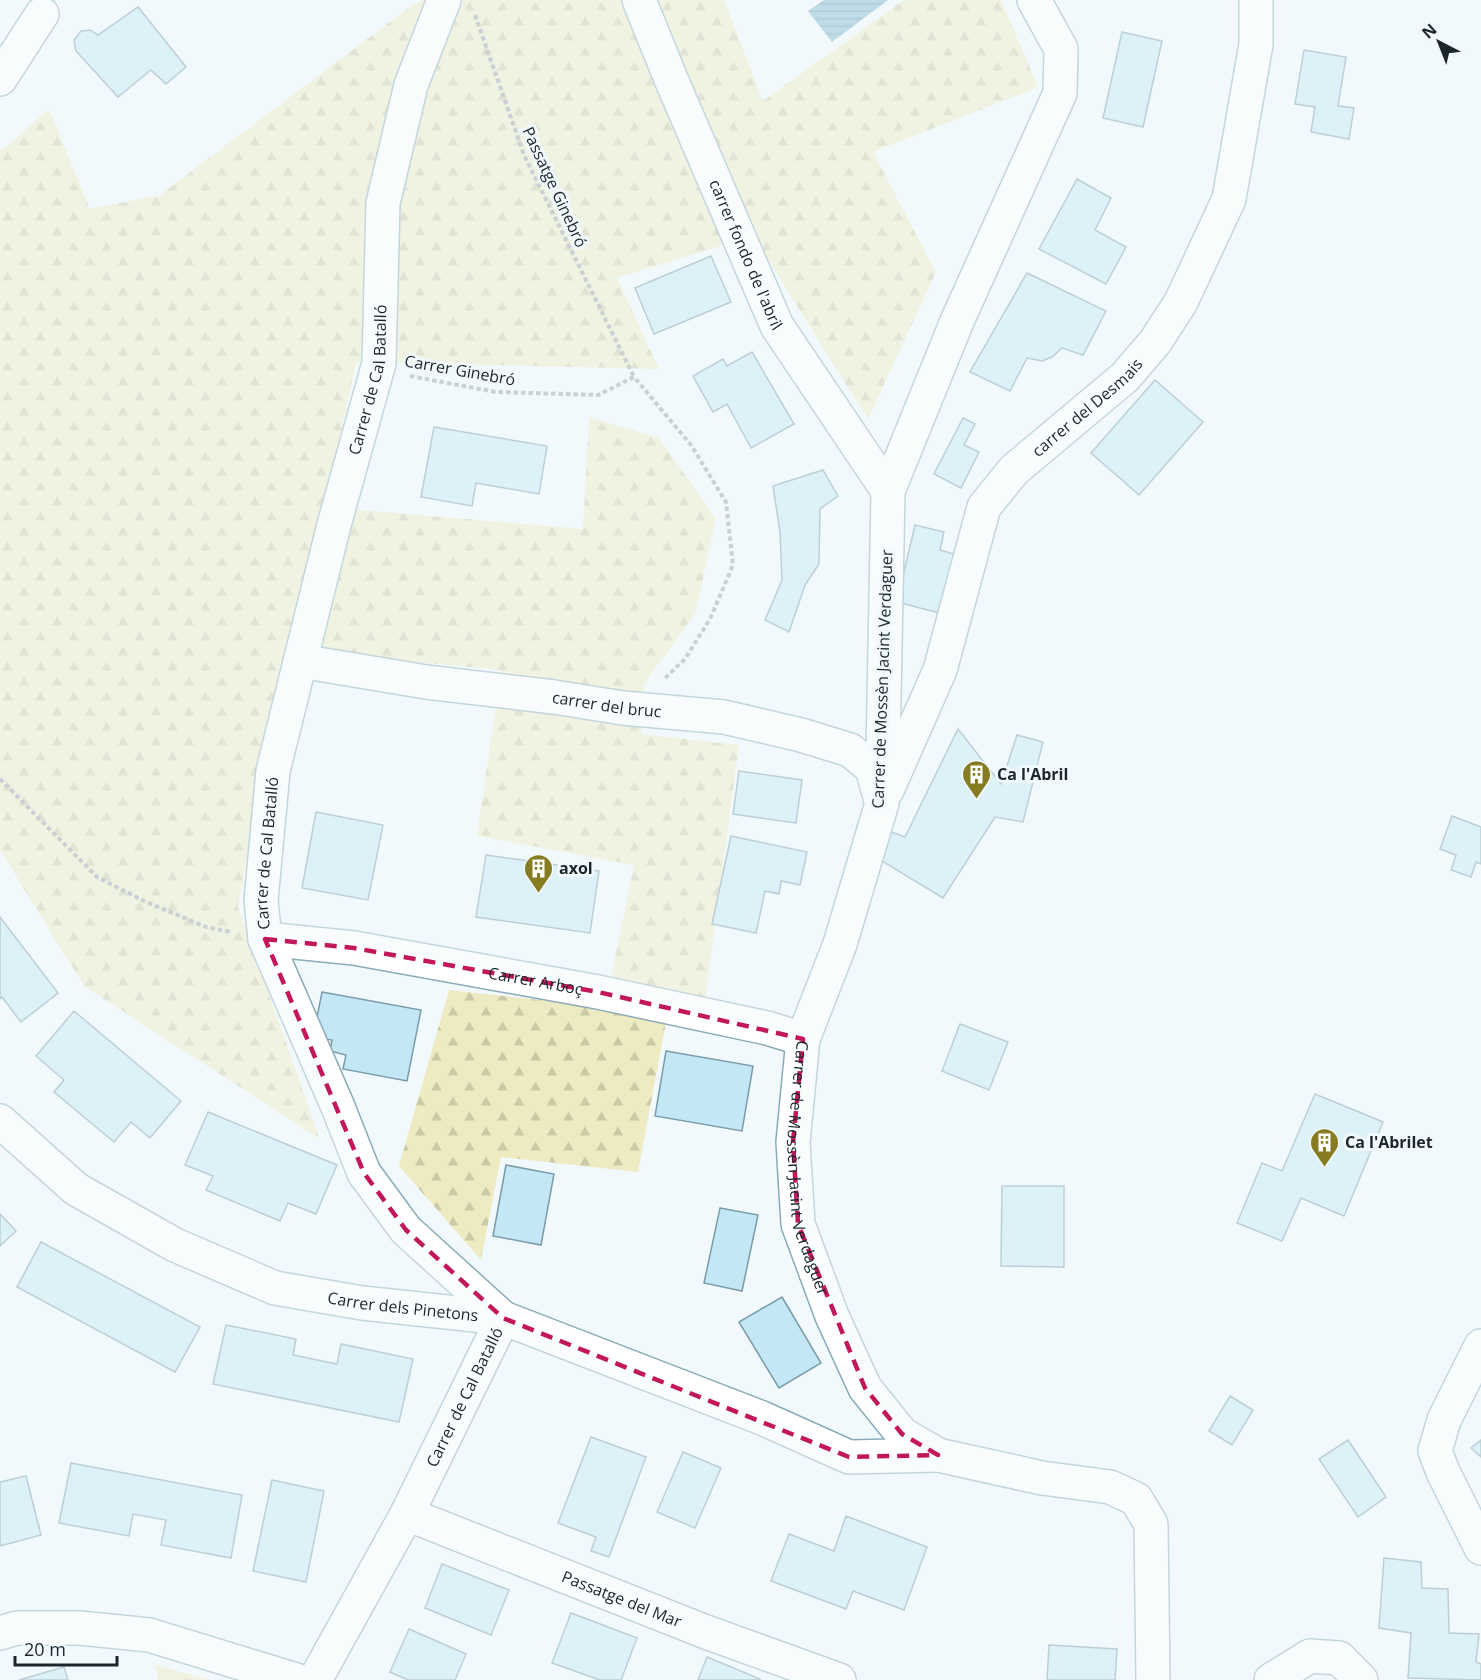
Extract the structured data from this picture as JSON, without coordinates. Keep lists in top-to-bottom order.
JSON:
{
  "streets": {
    "street": [
      "carrer fondo de l'abril",
      "Carrer de Cal Batalló",
      "carrer del Desmais",
      "Carrer de Mossèn Jacint Verdaguer",
      "carrer del bruc",
      "Carrer Arboç",
      "Carrer dels Pinetons",
      "Passatge del Mar"
    ],
    "path": ["Passatge Ginebró", "Carrer Ginebró"]
  },
  "crossings": [
    ["Passatge Ginebró", "Carrer Ginebró"],
    ["Passatge Ginebró", "Carrer de Cal Batalló"],
    ["carrer fondo de l'abril", "Carrer de Mossèn Jacint Verdaguer"],
    ["Carrer Ginebró", "Carrer de Cal Batalló"],
    ["Carrer de Cal Batalló", "carrer del bruc"],
    ["Carrer de Cal Batalló", "Carrer Arboç"],
    ["Carrer de Cal Batalló", "Carrer dels Pinetons"],
    ["Carrer de Cal Batalló", "Passatge del Mar"],
    ["carrer del Desmais", "Carrer de Mossèn Jacint Verdaguer"],
    ["carrer del Desmais", "carrer del bruc"],
    ["Carrer de Mossèn Jacint Verdaguer", "carrer del bruc"],
    ["Carrer de Mossèn Jacint Verdaguer", "Carrer Arboç"],
    ["Carrer de Mossèn Jacint Verdaguer", "Carrer dels Pinetons"]
  ],
  "places": {
    "building": ["Ca l'Abril", "axol", "Ca l'Abrilet"]
  },
  "scale_bar": "20 m",
  "north": "top left"
}
